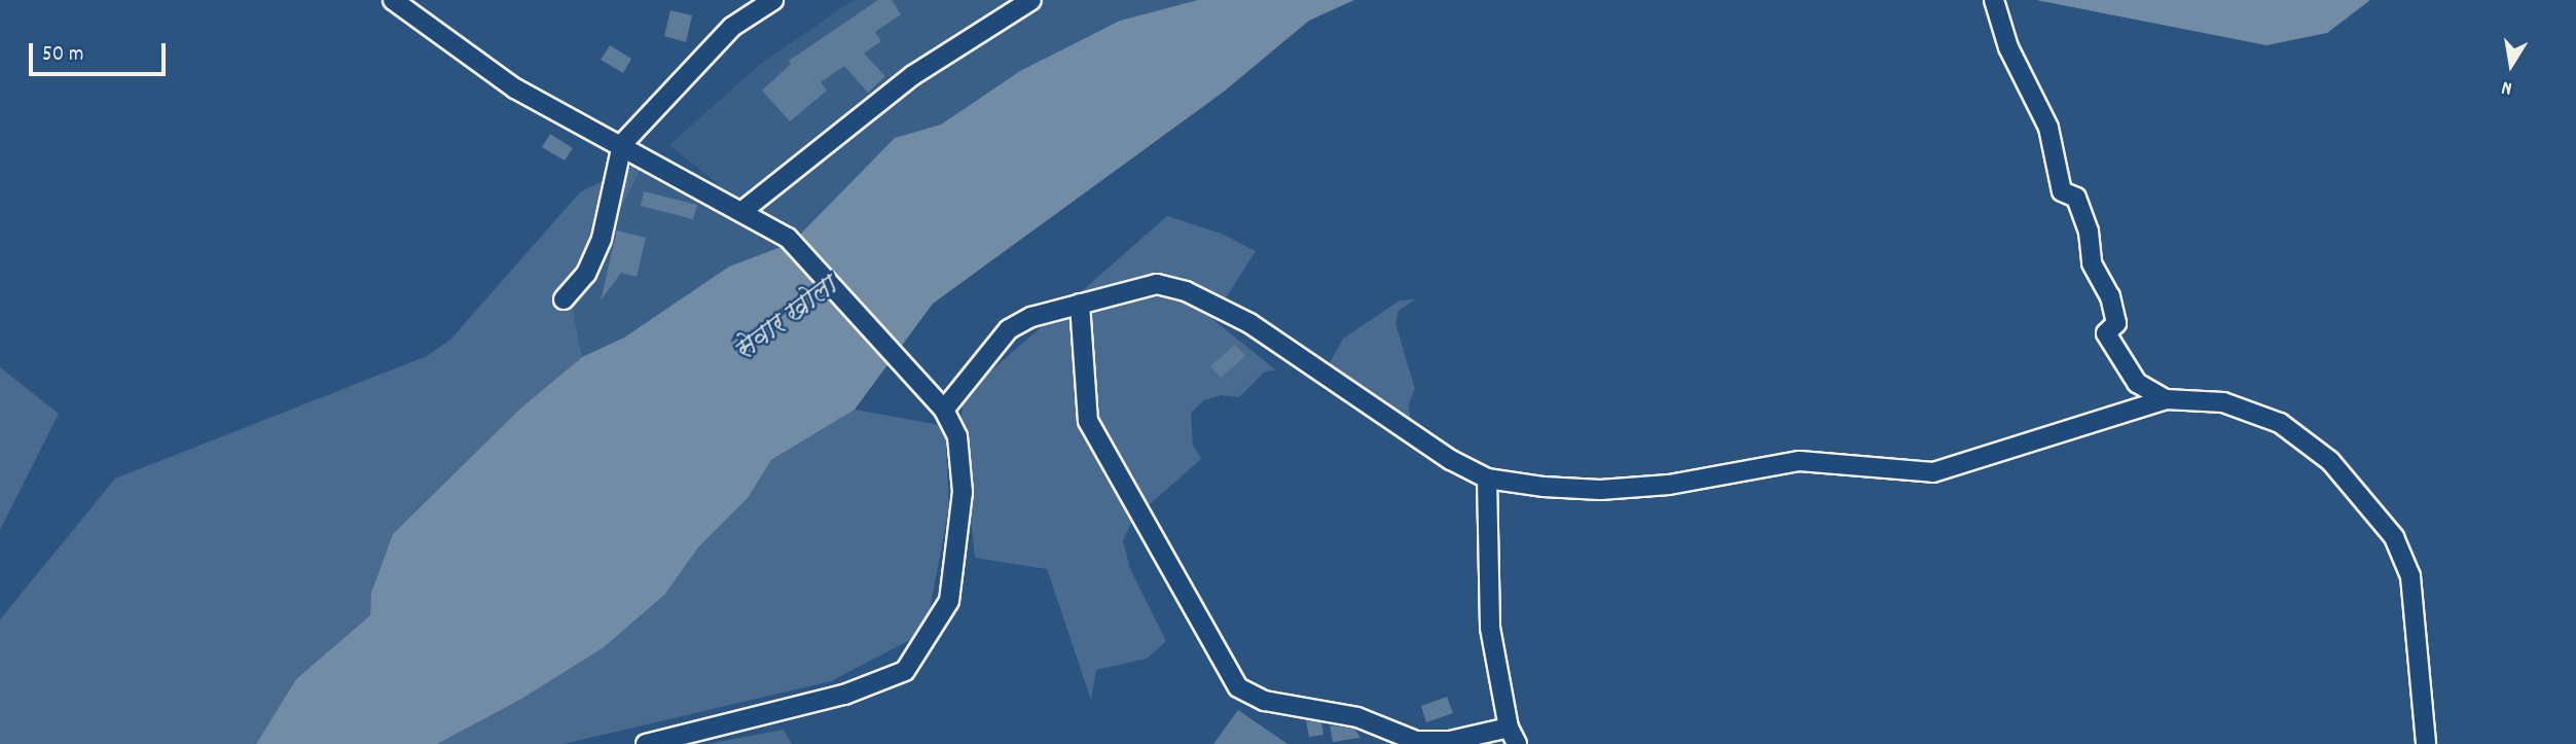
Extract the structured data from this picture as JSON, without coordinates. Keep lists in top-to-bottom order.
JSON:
{
  "water": ["सेवार खोला"],
  "scale_bar": "50 m",
  "north": "bottom"
}
